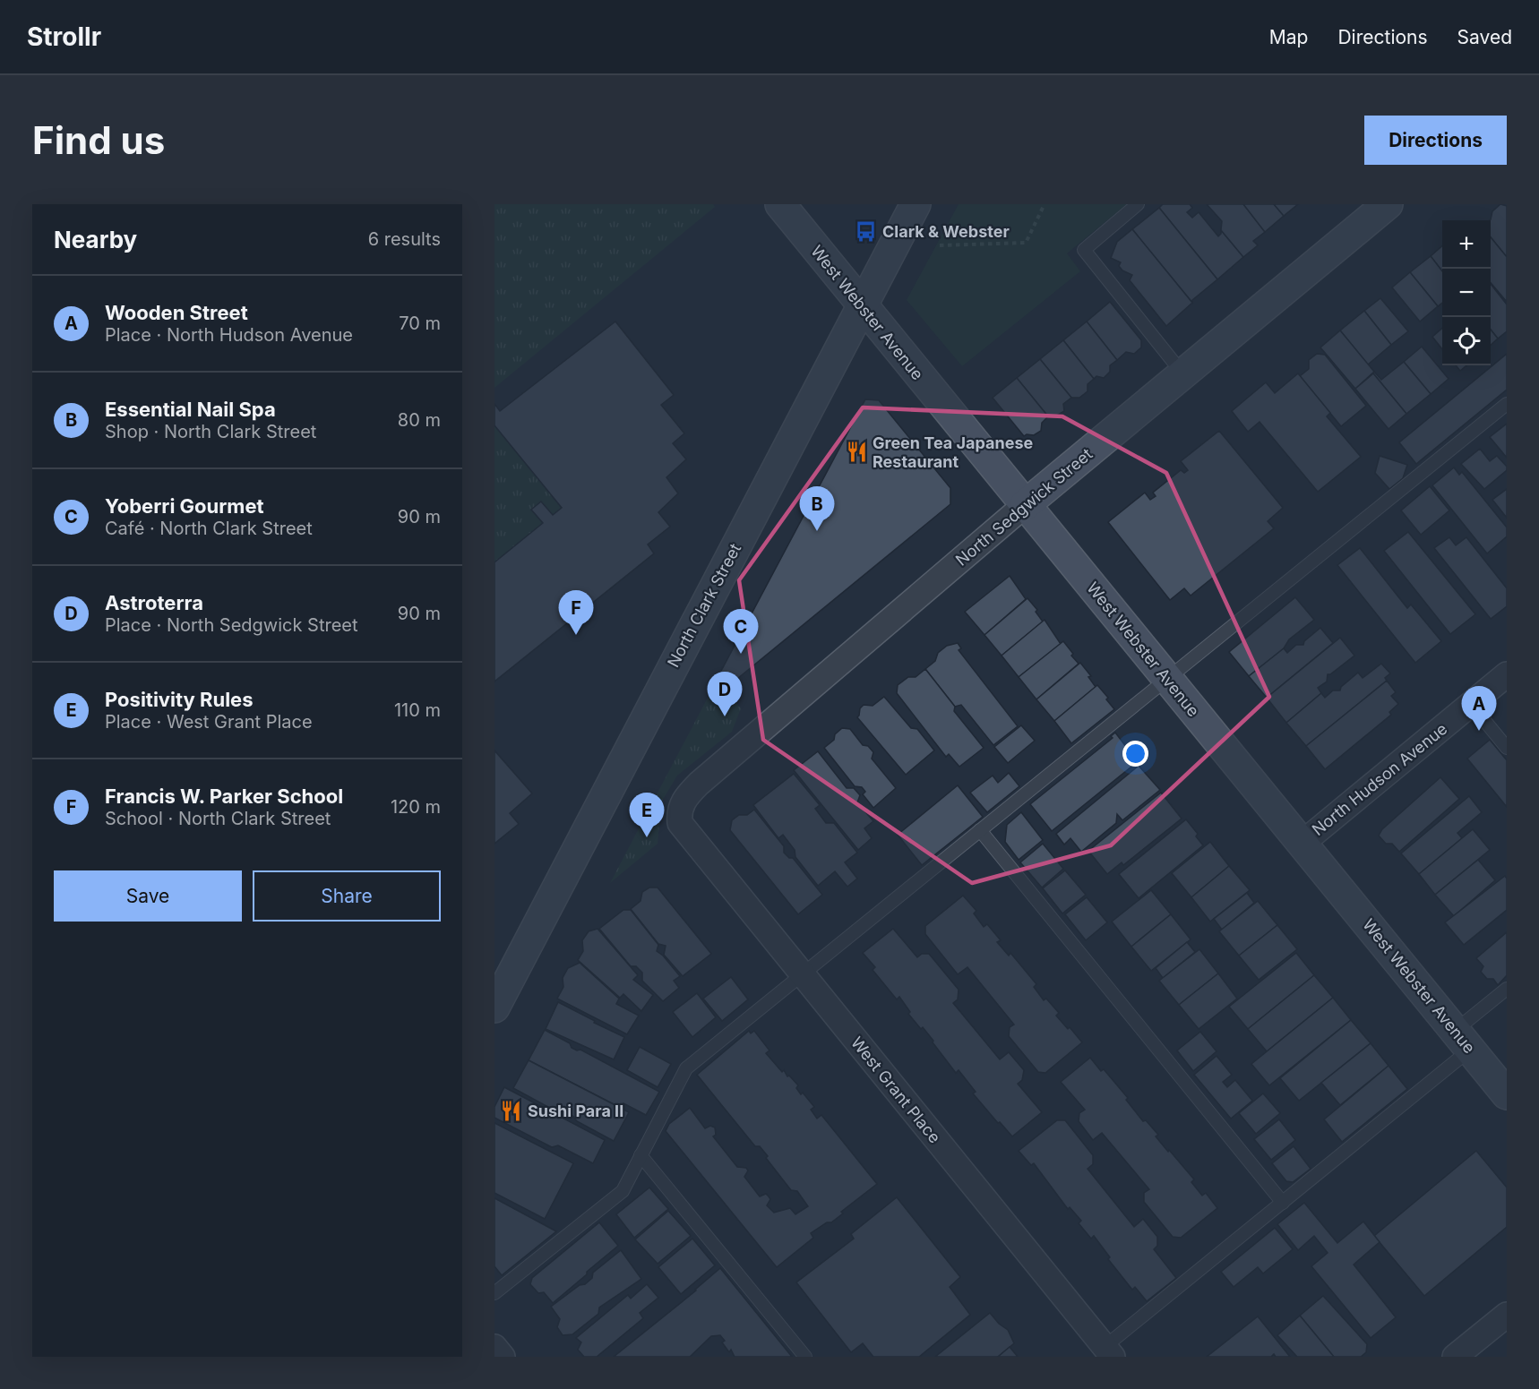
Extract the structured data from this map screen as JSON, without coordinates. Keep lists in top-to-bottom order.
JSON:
{
  "streets": {
    "street": [
      "West Webster Avenue",
      "North Sedgwick Street",
      "North Clark Street",
      "North Hudson Avenue",
      "West Grant Place"
    ]
  },
  "crossings": [
    ["West Webster Avenue", "North Sedgwick Street"],
    ["West Webster Avenue", "North Clark Street"],
    ["West Webster Avenue", "North Hudson Avenue"],
    ["North Sedgwick Street", "West Grant Place"]
  ],
  "places": {
    "bus stop": ["Clark & Webster"],
    "restaurant": ["Green Tea Japanese Restaurant", "Sushi Para II"]
  },
  "page": {
    "header": "Strollr",
    "nav": ["Map", "Directions", "Saved"],
    "buttons": [
      "Directions",
      ["Save", "Share"]
    ],
    "title": "Find us",
    "heading": ["Nearby", "6 results"],
    "map_buttons": ["+", "−"],
    "list": [
      {
        "mark": "A",
        "name": "Wooden Street",
        "note": "Place · North Hudson Avenue",
        "value": "70 m"
      },
      {
        "mark": "B",
        "name": "Essential Nail Spa",
        "note": "Shop · North Clark Street",
        "value": "80 m"
      },
      {
        "mark": "C",
        "name": "Yoberri Gourmet",
        "note": "Café · North Clark Street",
        "value": "90 m"
      },
      {
        "mark": "D",
        "name": "Astroterra",
        "note": "Place · North Sedgwick Street",
        "value": "90 m"
      },
      {
        "mark": "E",
        "name": "Positivity Rules",
        "note": "Place · West Grant Place",
        "value": "110 m"
      },
      {
        "mark": "F",
        "name": "Francis W. Parker School",
        "note": "School · North Clark Street",
        "value": "120 m"
      }
    ],
    "pins": [
      "B",
      "F",
      "C",
      "D",
      "A",
      "E"
    ]
  }
}
